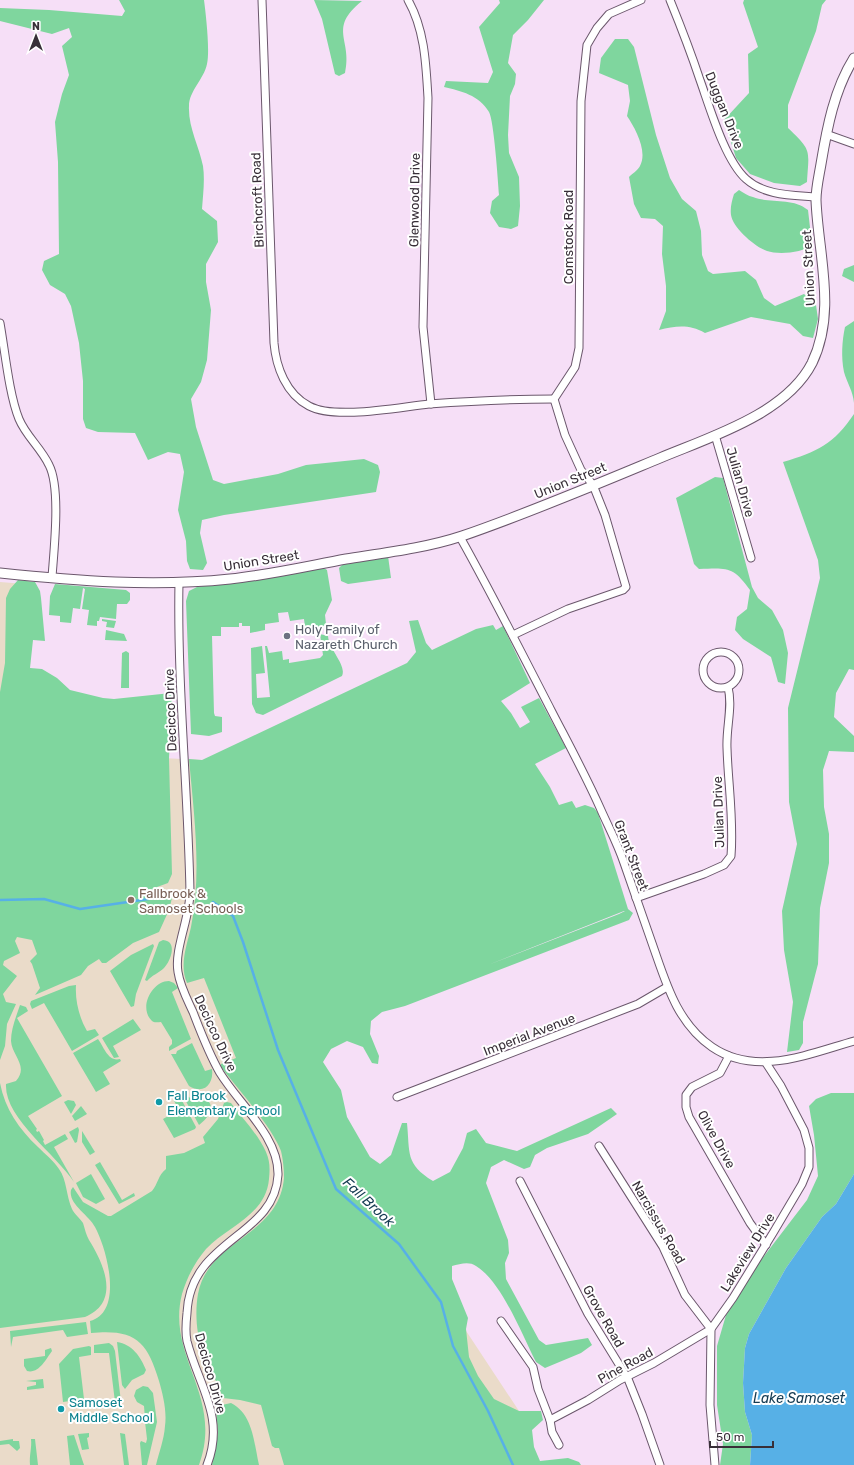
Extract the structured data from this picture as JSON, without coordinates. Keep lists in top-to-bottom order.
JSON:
{
  "streets": {
    "street": [
      "Duggan Drive",
      "Birchcroft Road",
      "Glenwood Drive",
      "Comstock Road",
      "Union Street",
      "Julian Drive",
      "Decicco Drive",
      "Grant Street",
      "Imperial Avenue",
      "Olive Drive",
      "Narcissus Road",
      "Lakeview Drive",
      "Grove Road",
      "Pine Road"
    ]
  },
  "crossings": [
    ["Duggan Drive", "Union Street"],
    ["Birchcroft Road", "Glenwood Drive"],
    ["Birchcroft Road", "Comstock Road"],
    ["Union Street", "Julian Drive"],
    ["Union Street", "Decicco Drive"],
    ["Union Street", "Grant Street"],
    ["Julian Drive", "Grant Street"],
    ["Grant Street", "Imperial Avenue"],
    ["Grant Street", "Olive Drive"],
    ["Grant Street", "Lakeview Drive"],
    ["Olive Drive", "Lakeview Drive"],
    ["Narcissus Road", "Lakeview Drive"],
    ["Narcissus Road", "Pine Road"],
    ["Lakeview Drive", "Pine Road"],
    ["Grove Road", "Pine Road"]
  ],
  "water": ["Fall Brook", "Lake Samoset"],
  "places": [
    "Holy Family of Nazareth Church",
    "Fallbrook & Samoset Schools",
    "Fall Brook Elementary School",
    "Samoset Middle School"
  ],
  "scale_bar": "50 m",
  "north": "top"
}
